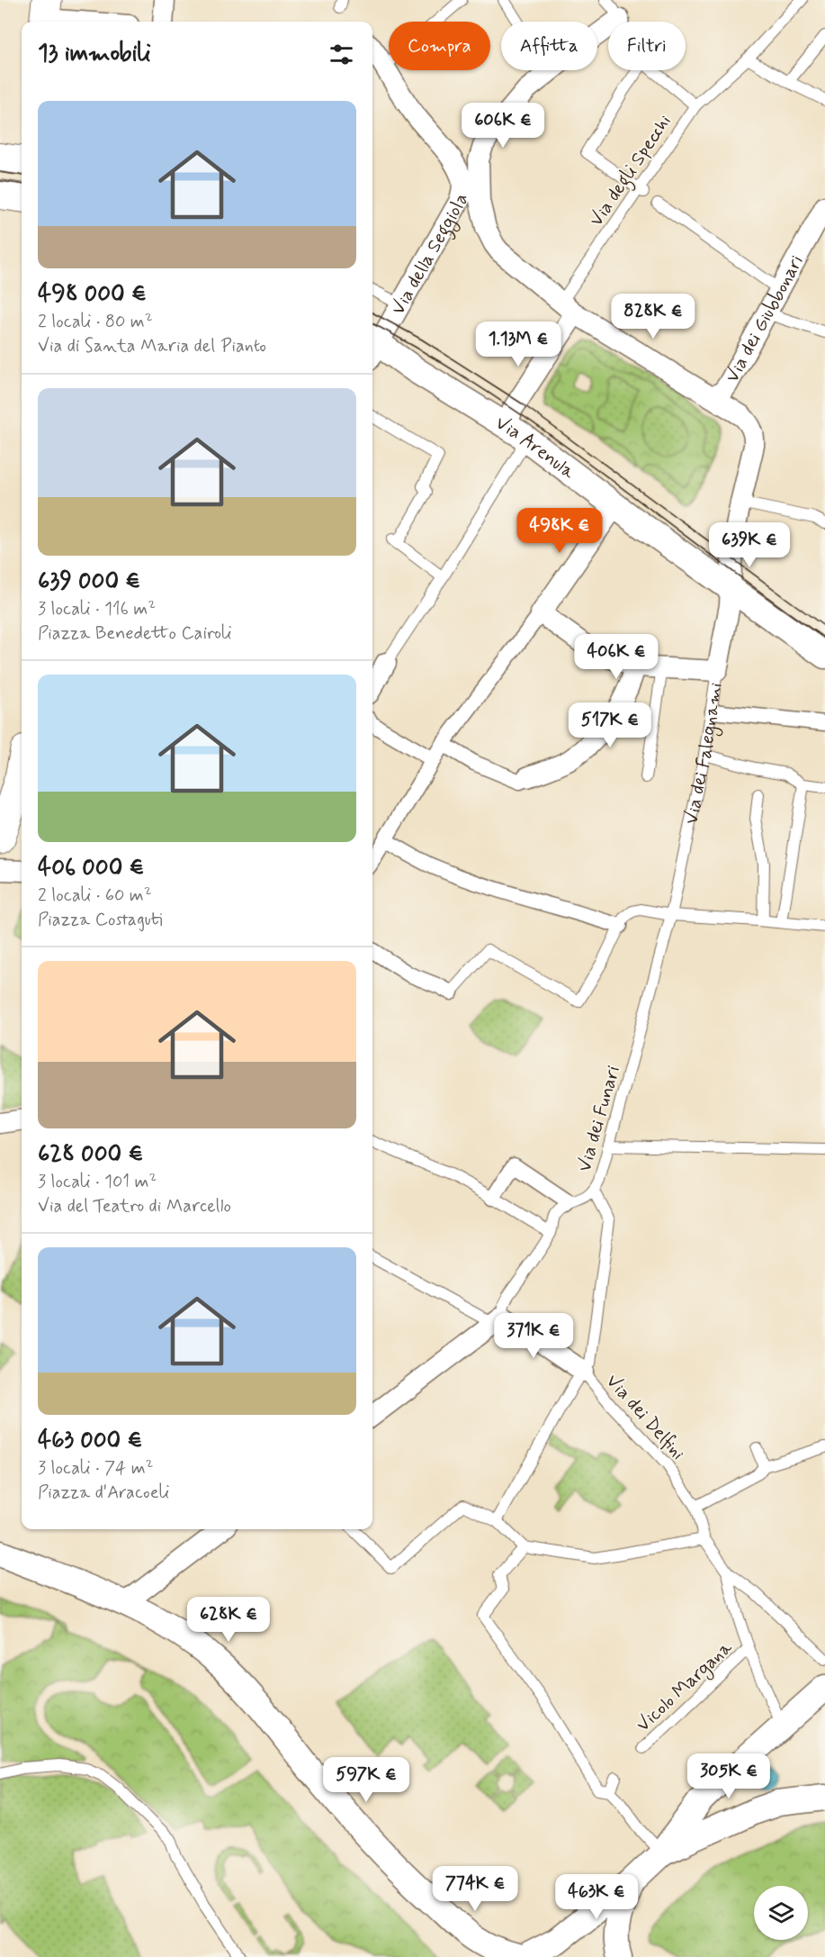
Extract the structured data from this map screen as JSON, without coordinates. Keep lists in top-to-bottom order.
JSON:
{
  "streets": {
    "street": [
      "Via della Seggiola",
      "Via dei Giubbonari",
      "Via Arenula",
      "Via dei Falegnami"
    ],
    "lane": [
      "Via degli Specchi",
      "Via dei Funari",
      "Via dei Delfini",
      "Vicolo Margana"
    ]
  },
  "crossings": [
    ["Via degli Specchi", "Via dei Falegnami"],
    ["Via dei Giubbonari", "Via dei Falegnami"],
    ["Via Arenula", "Via dei Falegnami"],
    ["Via dei Falegnami", "Via dei Funari"],
    ["Via dei Funari", "Via dei Delfini"]
  ],
  "page": {
    "chip": ["Compra", "Affitta", "Filtri"],
    "heading": "13 immobili",
    "list": [
      {
        "name": "498 000 €",
        "note": "2 locali · 80 m² · Via di Santa Maria del Pianto"
      },
      {
        "name": "639 000 €",
        "note": "3 locali · 116 m² · Piazza Benedetto Cairoli"
      },
      {
        "name": "406 000 €",
        "note": "2 locali · 60 m² · Piazza Costaguti"
      },
      {
        "name": "628 000 €",
        "note": "3 locali · 101 m² · Via del Teatro di Marcello"
      },
      {
        "name": "463 000 €",
        "note": "3 locali · 74 m² · Piazza d'Aracoeli"
      }
    ],
    "price": [
      "606K €",
      "828K €",
      "1.13M €",
      "498K €",
      "639K €",
      "406K €",
      "517K €",
      "371K €",
      "628K €",
      "305K €",
      "597K €",
      "774K €",
      "463K €"
    ]
  }
}
